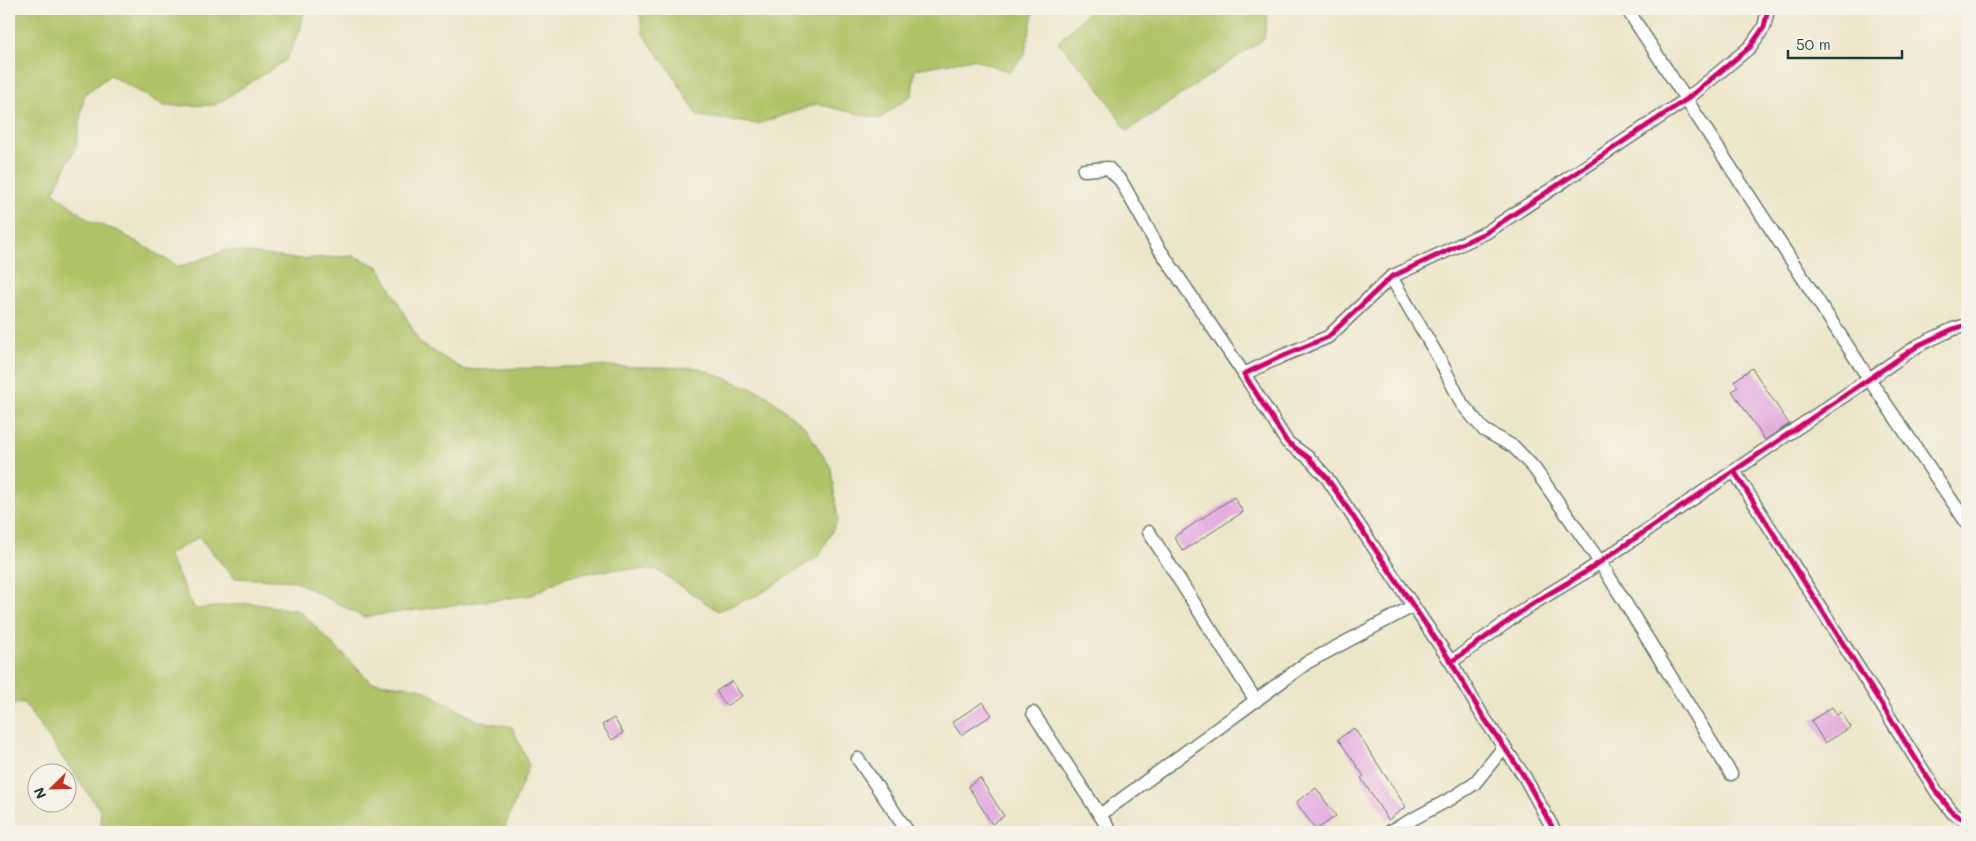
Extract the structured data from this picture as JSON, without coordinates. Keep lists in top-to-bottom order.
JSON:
{
  "scale_bar": "50 m",
  "north": "bottom left"
}
